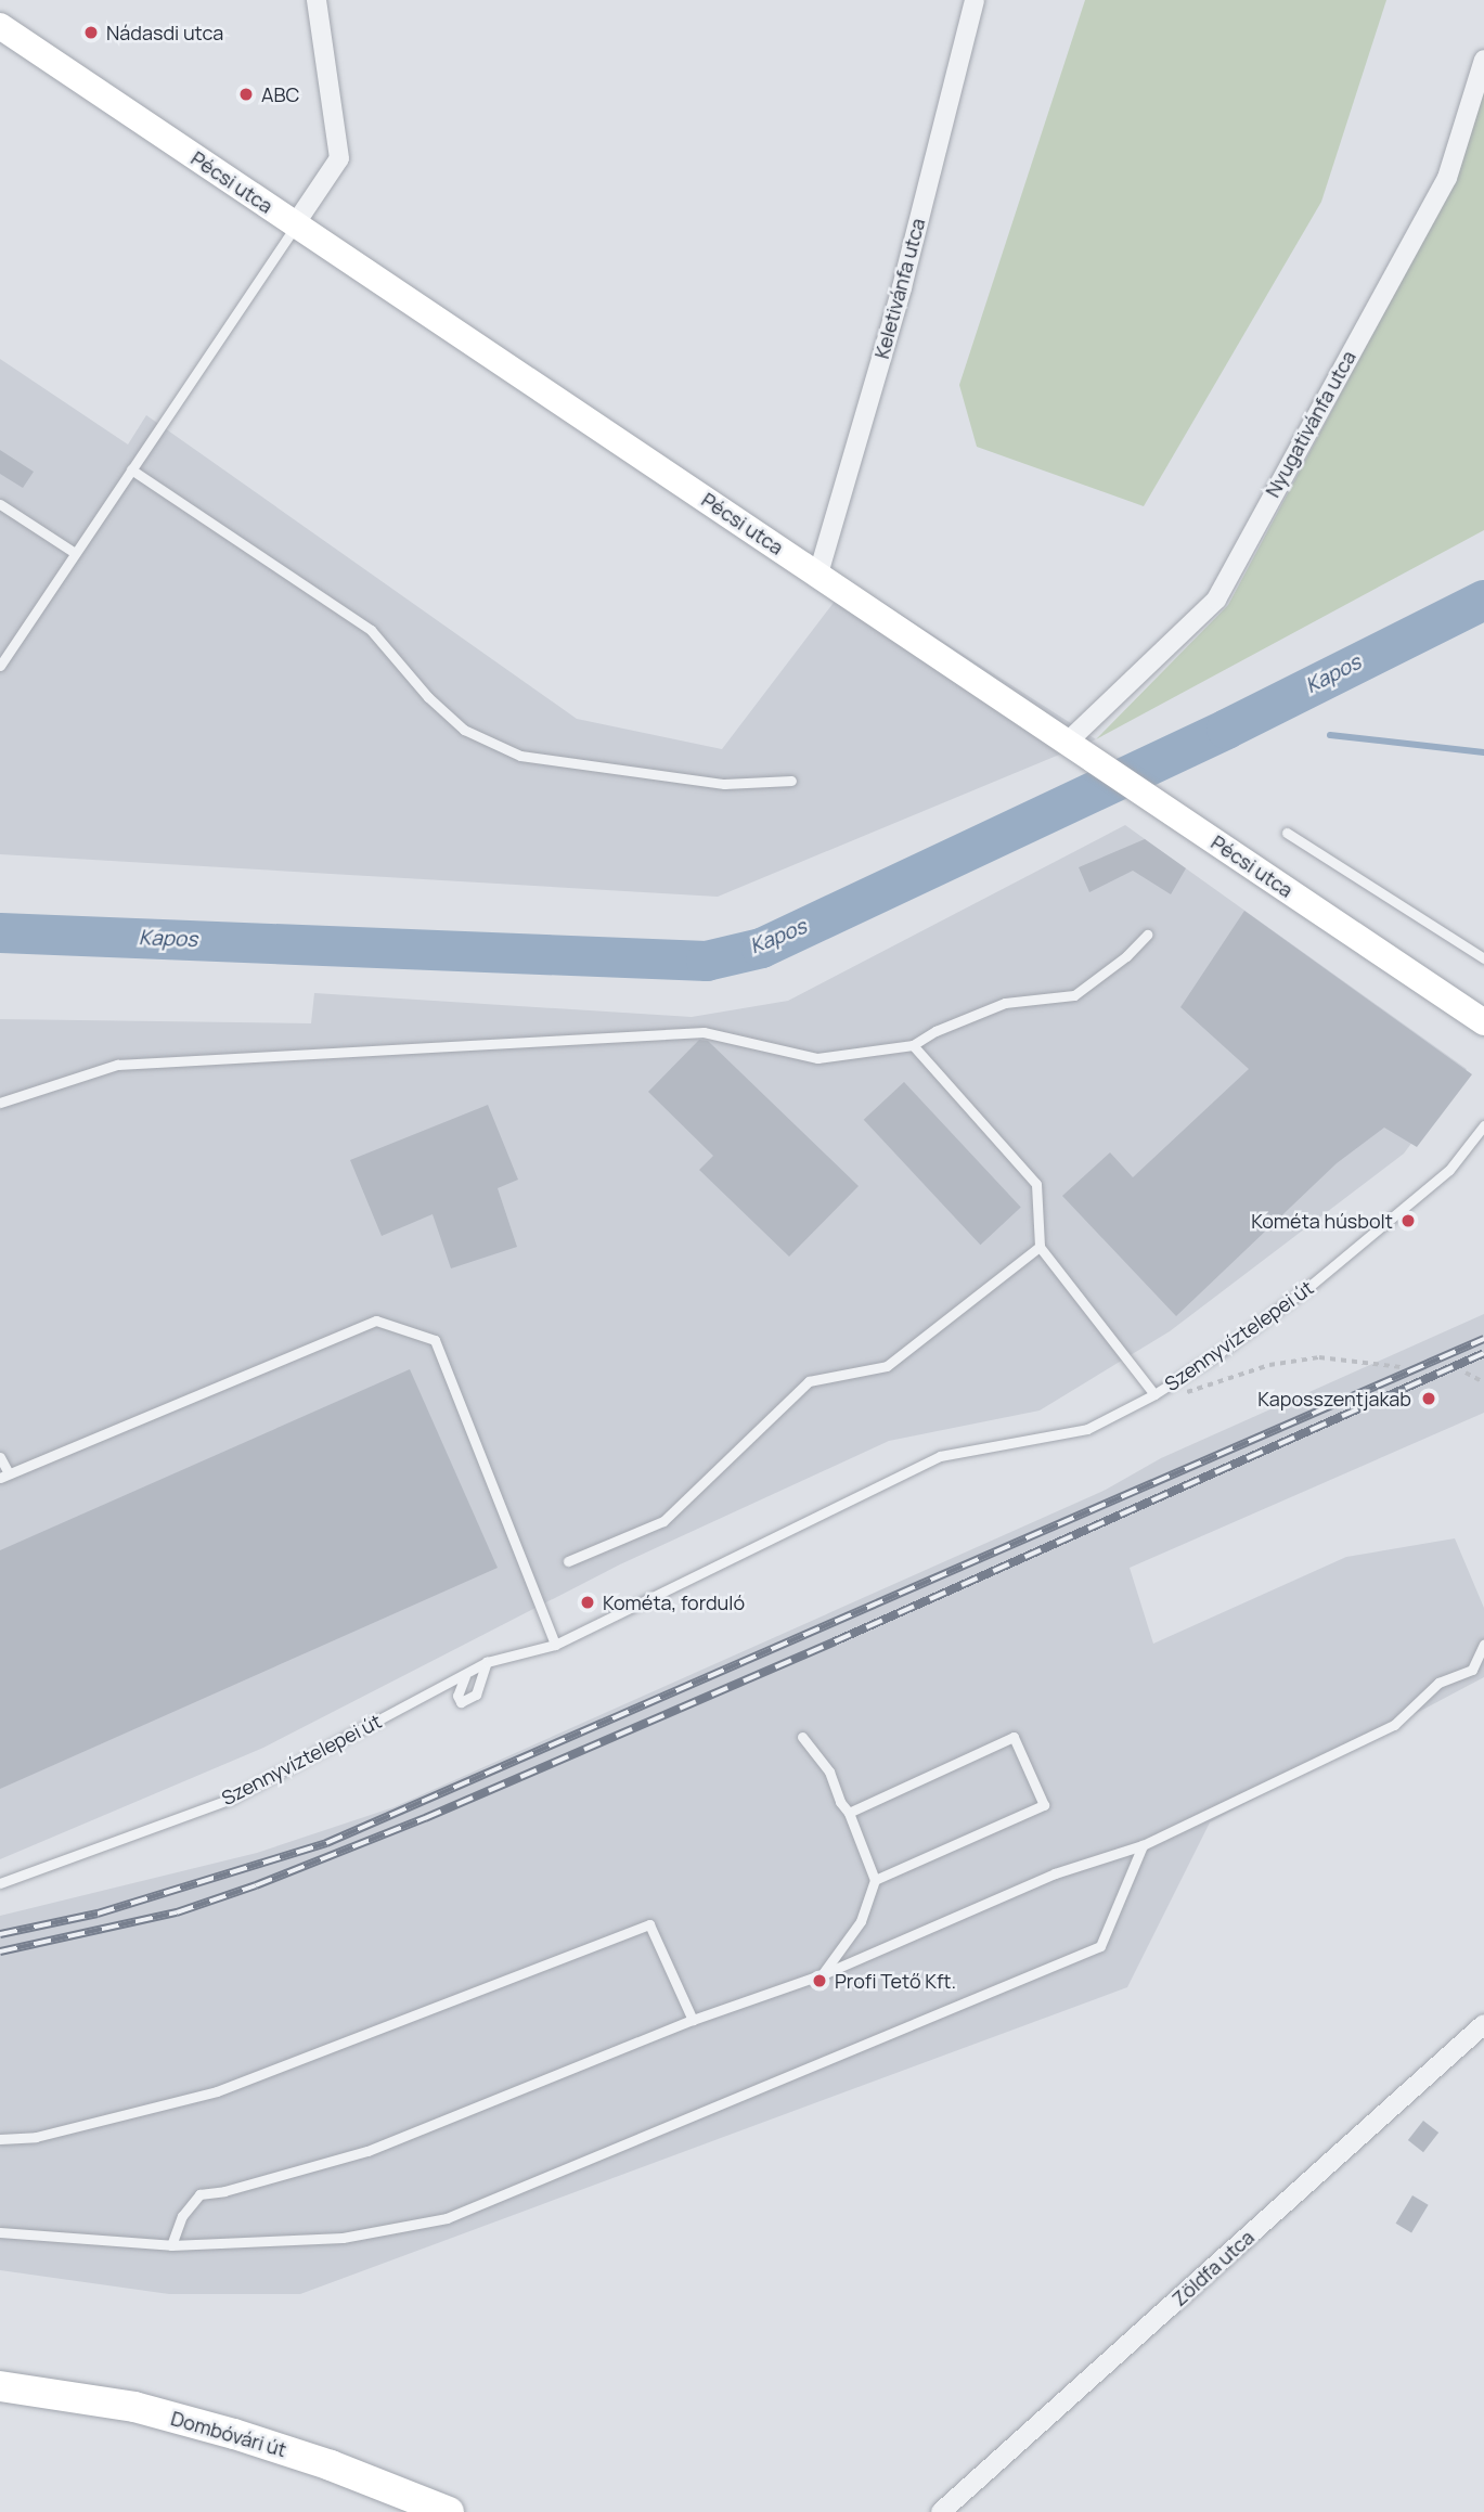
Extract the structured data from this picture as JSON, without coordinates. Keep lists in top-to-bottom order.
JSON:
{
  "streets": {
    "main road": ["Dombóvári út"],
    "street": [
      "Pécsi utca",
      "Keletivánfa utca",
      "Nyugativánfa utca",
      "Zöldfa utca"
    ],
    "lane": ["Szennyvíztelepei út"]
  },
  "crossings": [
    ["Pécsi utca", "Keletivánfa utca"],
    ["Pécsi utca", "Nyugativánfa utca"]
  ],
  "water": ["Kapos"],
  "places": [
    "Nádasdi utca",
    "ABC",
    "Kométa húsbolt",
    "Kaposszentjakab",
    "Kométa, forduló",
    "Profi Tető Kft."
  ]
}
